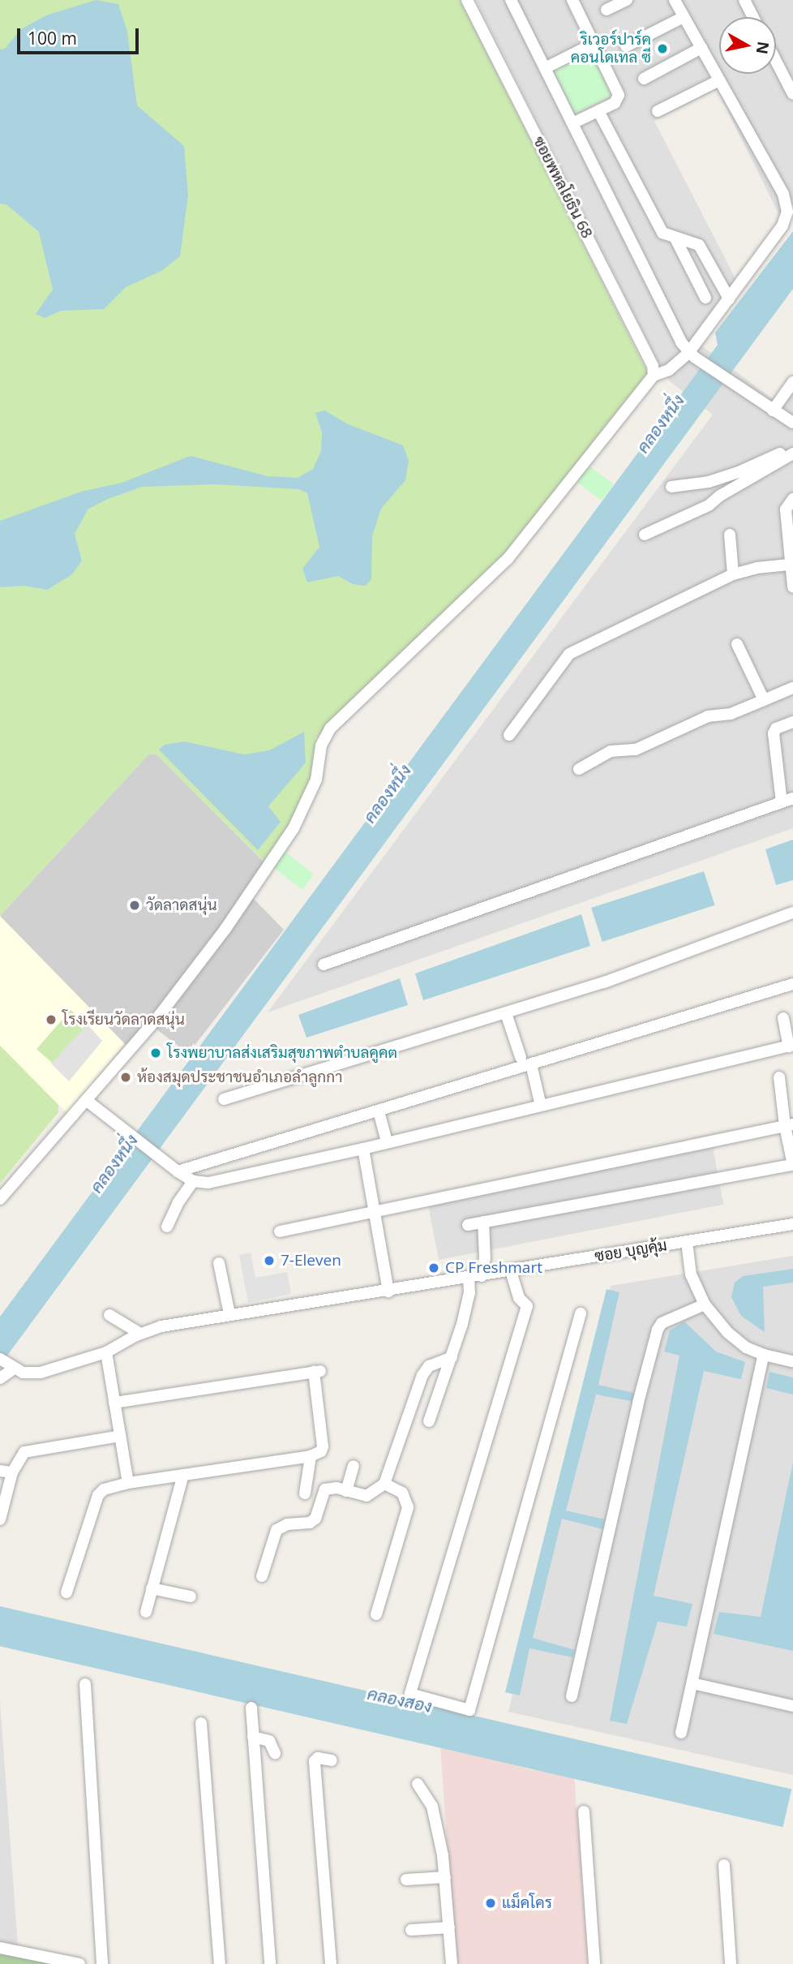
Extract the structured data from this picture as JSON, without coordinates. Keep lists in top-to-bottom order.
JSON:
{
  "streets": {
    "street": ["ซอยพหลโยธิน 68", "ซอย บุญคุ้ม"]
  },
  "water": ["คลองหนึ่ง", "คลองสอง"],
  "places": [
    "ริเวอร์ปาร์ค คอนโดเทล ซี",
    "วัดลาดสนุ่น",
    "โรงเรียนวัดลาดสนุ่น",
    "โรงพยาบาลส่งเสริมสุขภาพตำบลคูคต",
    "ห้องสมุดประชาชนอำเภอลำลูกกา",
    "7-Eleven",
    "CP Freshmart",
    "แม็คโคร"
  ],
  "scale_bar": "100 m",
  "north": "right"
}
